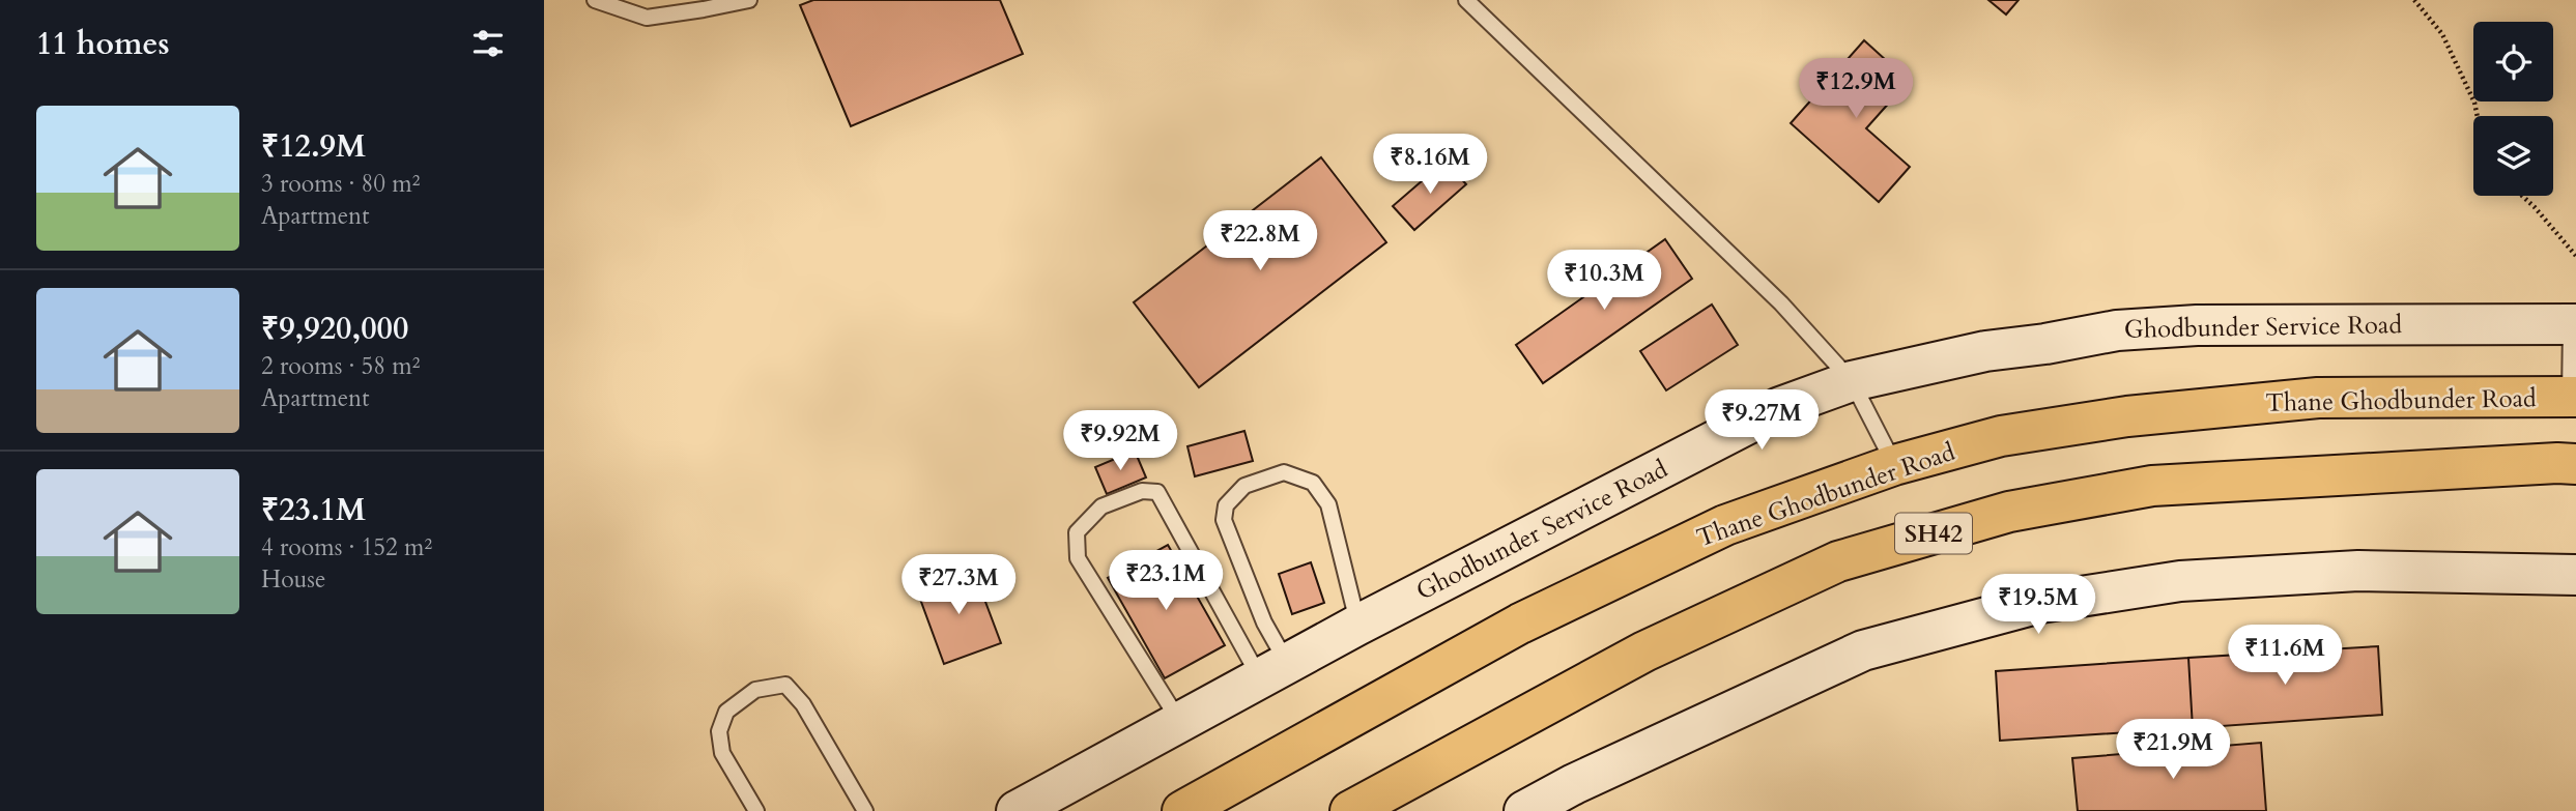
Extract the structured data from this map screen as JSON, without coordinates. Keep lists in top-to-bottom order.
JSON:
{
  "streets": {
    "main road": ["Thane Ghodbunder Road", "SH42"],
    "street": ["Ghodbunder Service Road"]
  },
  "page": {
    "heading": "11 homes",
    "price": [
      "₹12.9M",
      "₹8.16M",
      "₹22.8M",
      "₹10.3M",
      "₹9.27M",
      "₹9.92M",
      "₹23.1M",
      "₹27.3M",
      "₹19.5M",
      "₹11.6M",
      "₹21.9M"
    ],
    "list": [
      {
        "name": "₹12.9M",
        "note": "3 rooms · 80 m² · Apartment"
      },
      {
        "name": "₹9,920,000",
        "note": "2 rooms · 58 m² · Apartment"
      },
      {
        "name": "₹23.1M",
        "note": "4 rooms · 152 m² · House"
      }
    ]
  }
}
